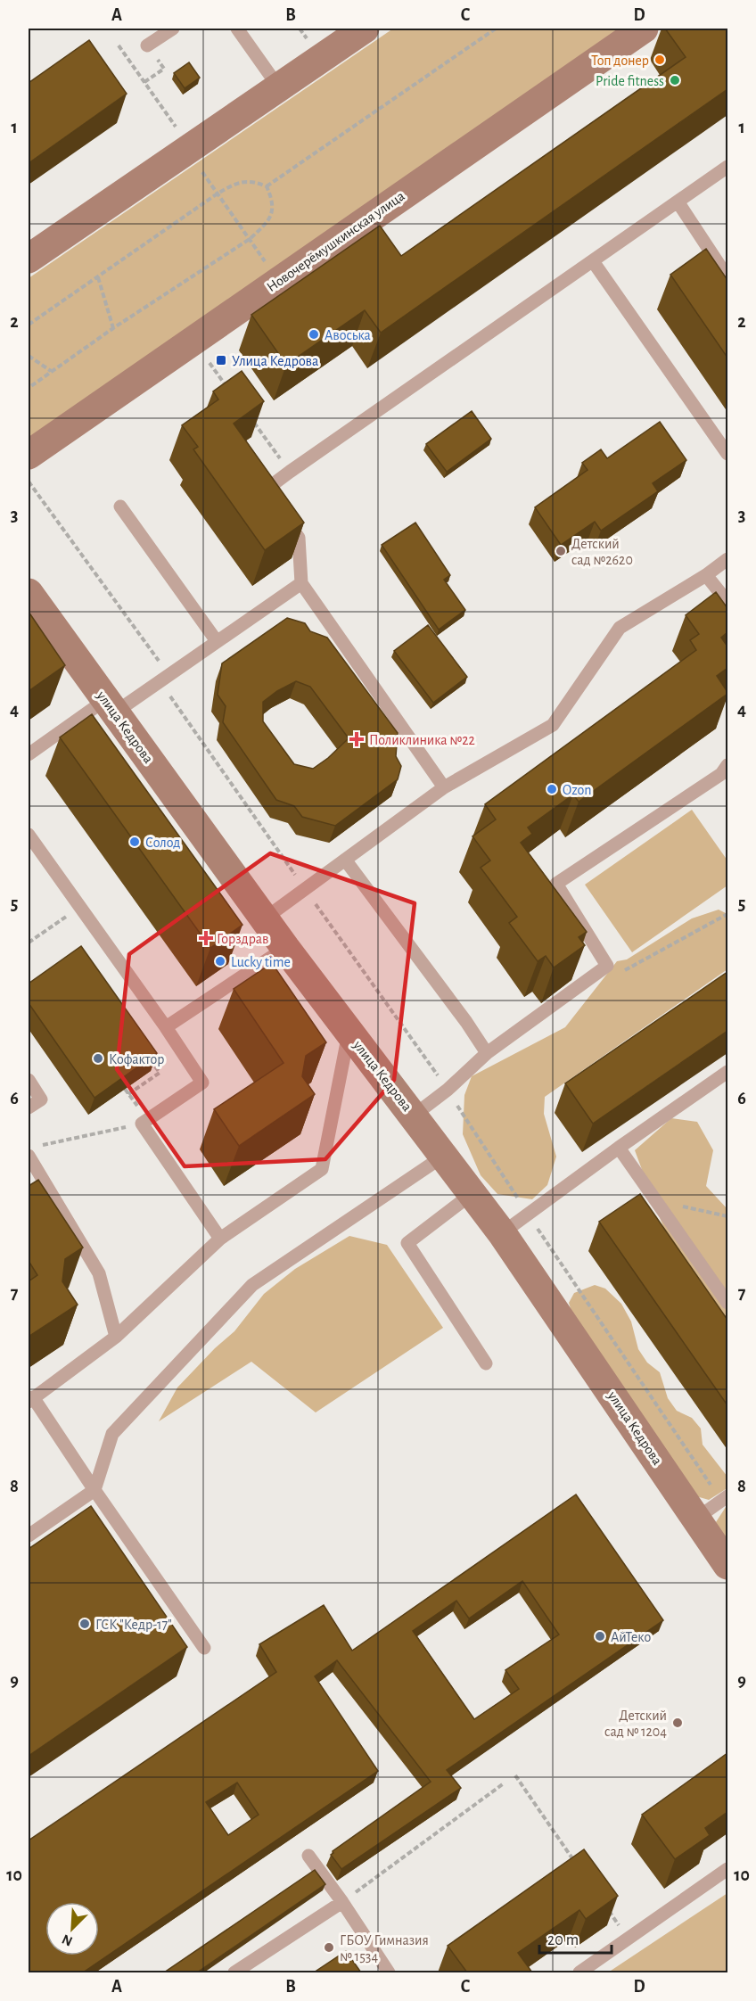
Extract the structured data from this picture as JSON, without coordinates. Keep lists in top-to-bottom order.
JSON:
{
  "streets": {
    "street": ["Новочерёмушкинская улица", "улица Кедрова"]
  },
  "places": {
    "other": [
      "Топ донер",
      "Pride fitness",
      "Авоська",
      "Детский сад №2620",
      "Ozon",
      "Солод",
      "Lucky time",
      "Кофактор",
      "ГСК \"Кедр-17\"",
      "АйТеко",
      "Детский сад № 1204",
      "ГБОУ Гимназия № 1534"
    ],
    "transit": ["Улица Кедрова"],
    "health": ["Поликлиника №22", "Горздрав"]
  },
  "scale_bar": "20 m",
  "north": "bottom left",
  "grid": {
    "columns": [
      "A",
      "B",
      "C",
      "D"
    ],
    "rows": [
      "1",
      "2",
      "3",
      "4",
      "5",
      "6",
      "7",
      "8",
      "9",
      "10"
    ]
  }
}
